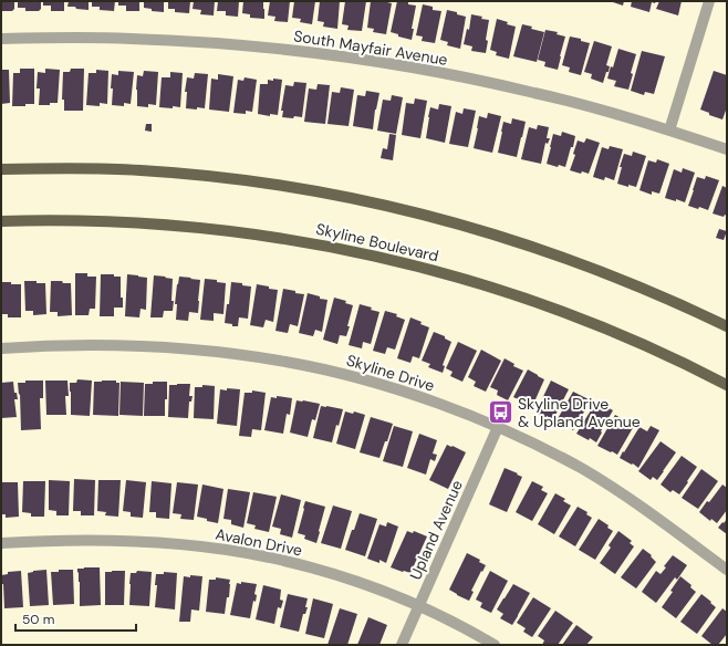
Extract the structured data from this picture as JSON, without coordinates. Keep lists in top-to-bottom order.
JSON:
{
  "streets": {
    "main road": ["Skyline Boulevard"],
    "street": [
      "South Mayfair Avenue",
      "Skyline Drive",
      "Upland Avenue",
      "Avalon Drive"
    ]
  },
  "crossings": [
    ["Skyline Drive", "Upland Avenue"],
    ["Upland Avenue", "Avalon Drive"]
  ],
  "places": {
    "bus stop": ["Skyline Drive & Upland Avenue"]
  },
  "scale_bar": "50 m"
}
